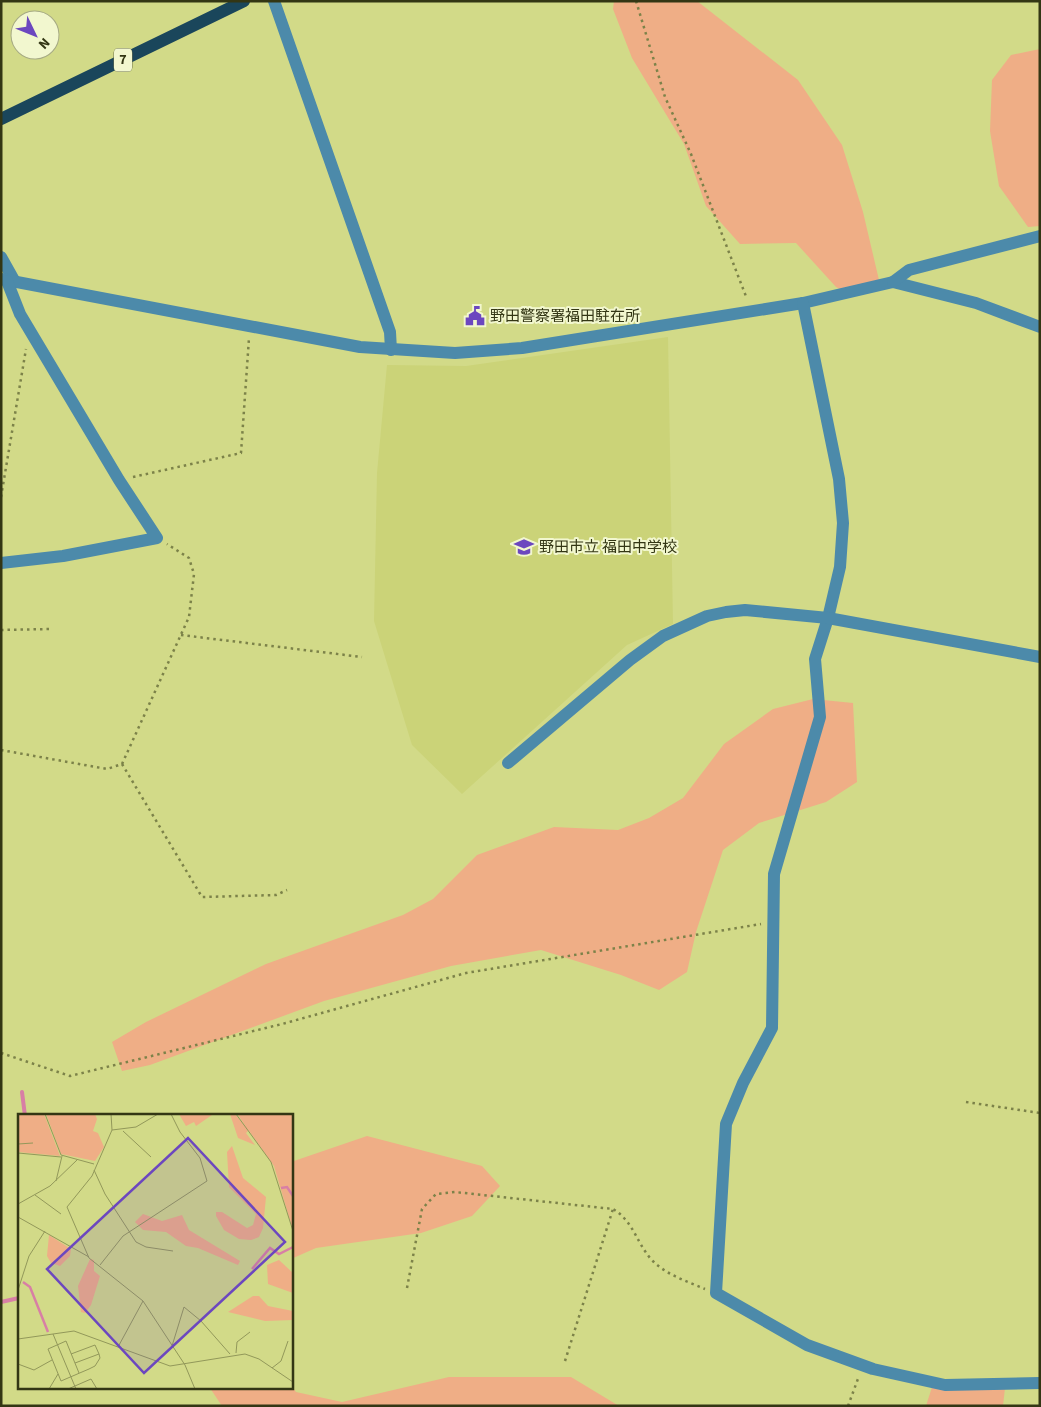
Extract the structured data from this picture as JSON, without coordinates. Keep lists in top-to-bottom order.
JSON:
{
  "streets": {
    "main road": ["7"]
  },
  "places": {
    "public building": ["野田警察署福田駐在所"],
    "school or university": ["野田市立 福田中学校"]
  },
  "north": "bottom right"
}
